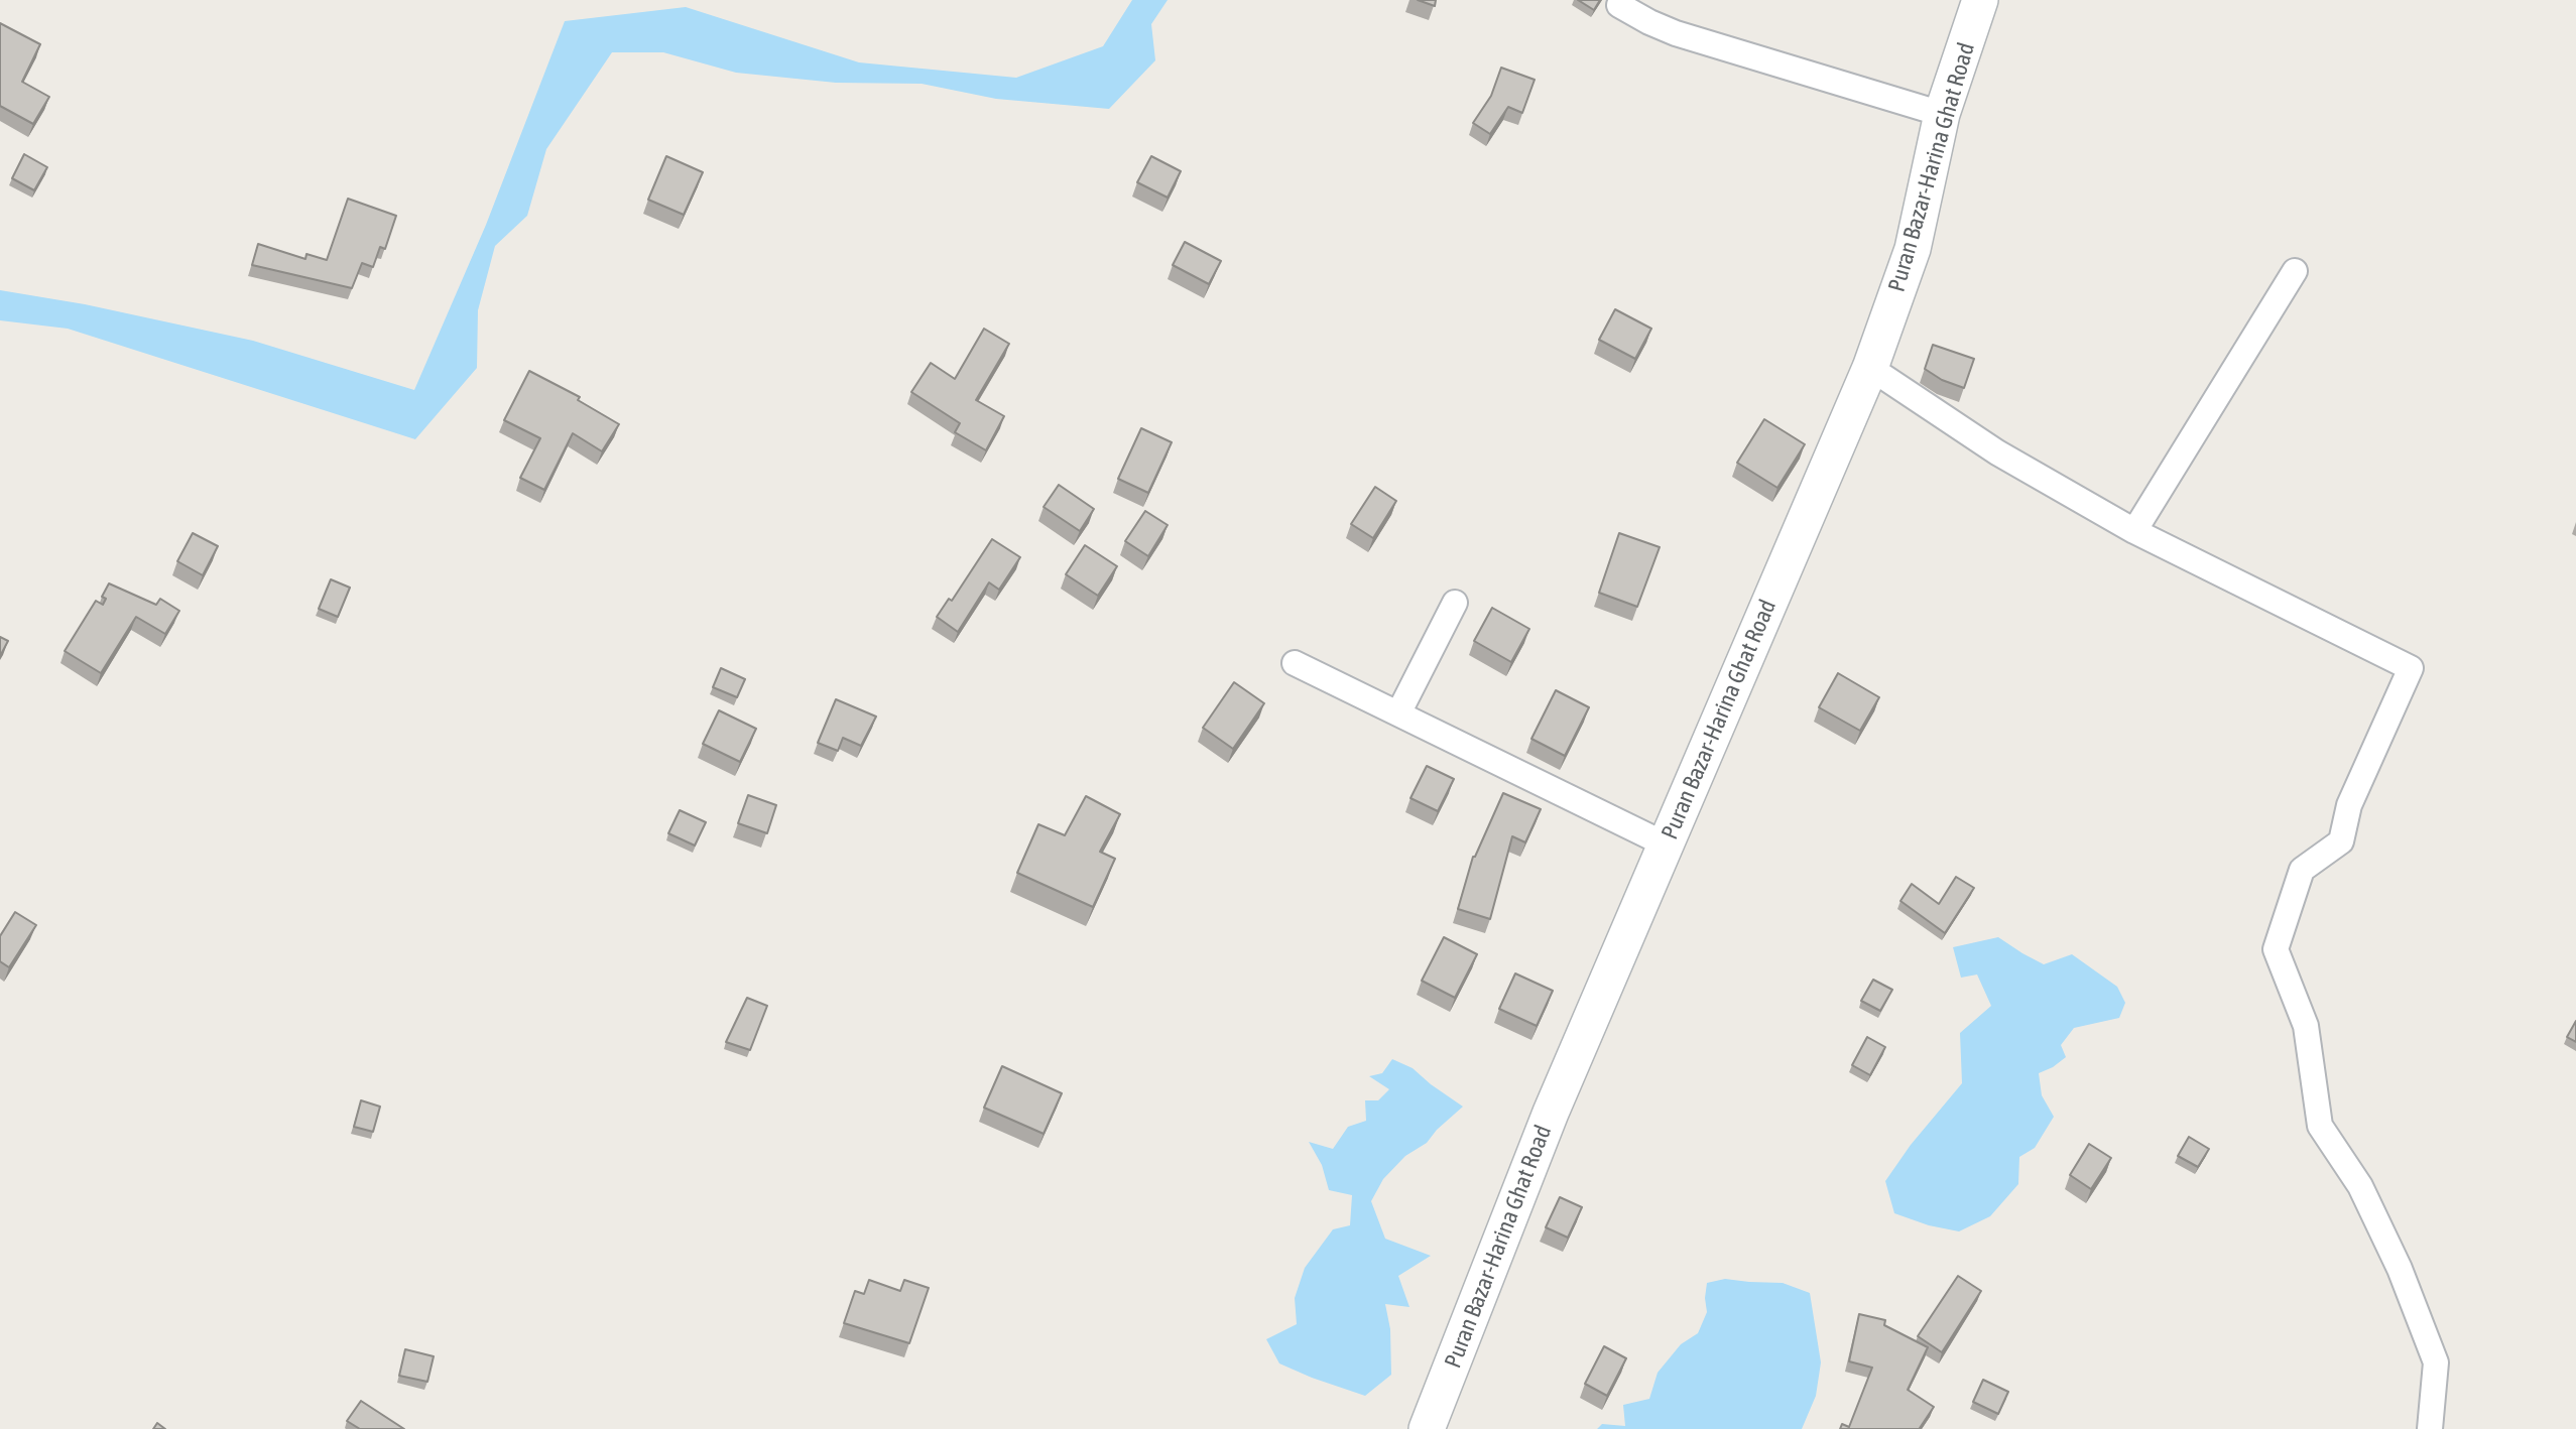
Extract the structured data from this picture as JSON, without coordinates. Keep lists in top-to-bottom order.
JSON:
{
  "streets": {
    "main road": ["Puran Bazar-Harina Ghat Road"]
  }
}
